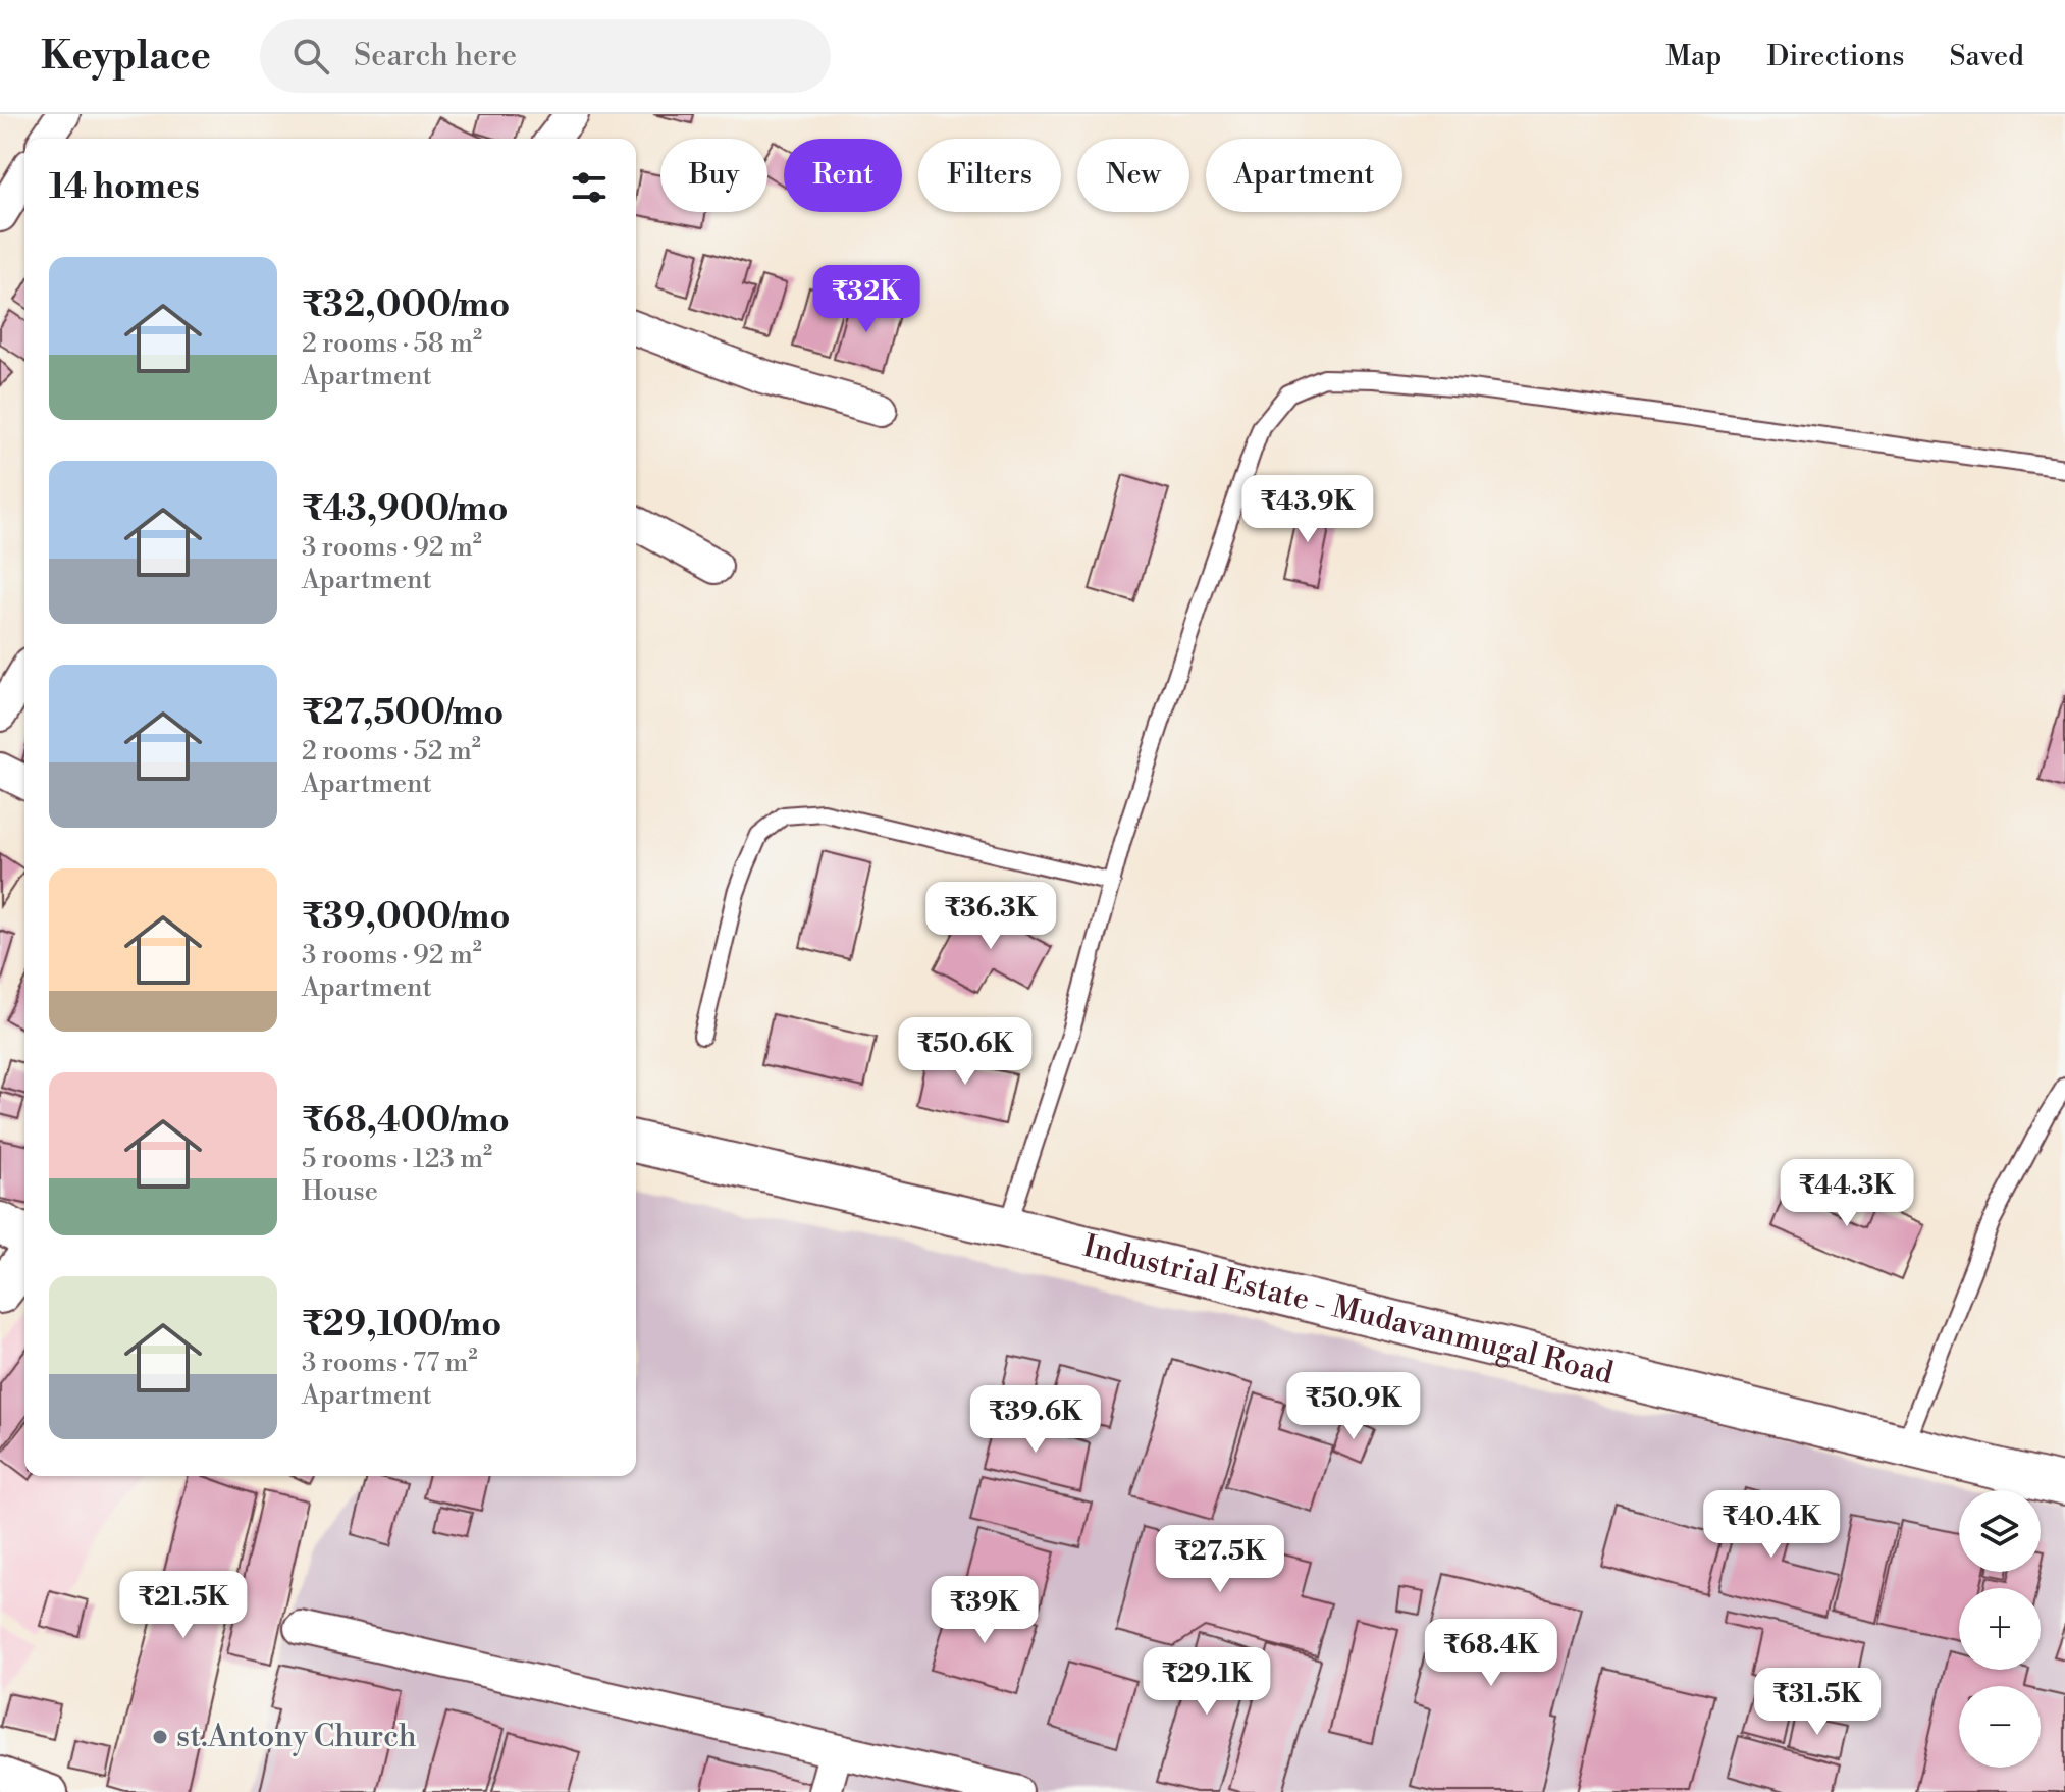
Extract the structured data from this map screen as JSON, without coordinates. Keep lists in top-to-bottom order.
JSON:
{
  "streets": {
    "street": ["Industrial Estate - Mudavanmugal Road"]
  },
  "places": ["st.Antony Church"],
  "page": {
    "header": "Keyplace",
    "search": "Search here",
    "nav": ["Map", "Directions", "Saved"],
    "chip": [
      "Buy",
      "Rent",
      "Filters",
      "New",
      "Apartment"
    ],
    "heading": "14 homes",
    "list": [
      {
        "name": "₹32,000/mo",
        "note": "2 rooms · 58 m² · Apartment"
      },
      {
        "name": "₹43,900/mo",
        "note": "3 rooms · 92 m² · Apartment"
      },
      {
        "name": "₹27,500/mo",
        "note": "2 rooms · 52 m² · Apartment"
      },
      {
        "name": "₹39,000/mo",
        "note": "3 rooms · 92 m² · Apartment"
      },
      {
        "name": "₹68,400/mo",
        "note": "5 rooms · 123 m² · House"
      },
      {
        "name": "₹29,100/mo",
        "note": "3 rooms · 77 m² · Apartment"
      }
    ],
    "price": [
      "₹32K",
      "₹43.9K",
      "₹36.3K",
      "₹50.6K",
      "₹44.3K",
      "₹50.9K",
      "₹39.6K",
      "₹40.4K",
      "₹27.5K",
      "₹21.5K",
      "₹39K",
      "₹68.4K",
      "₹29.1K",
      "₹31.5K"
    ],
    "map_buttons": ["+", "−"]
  }
}
